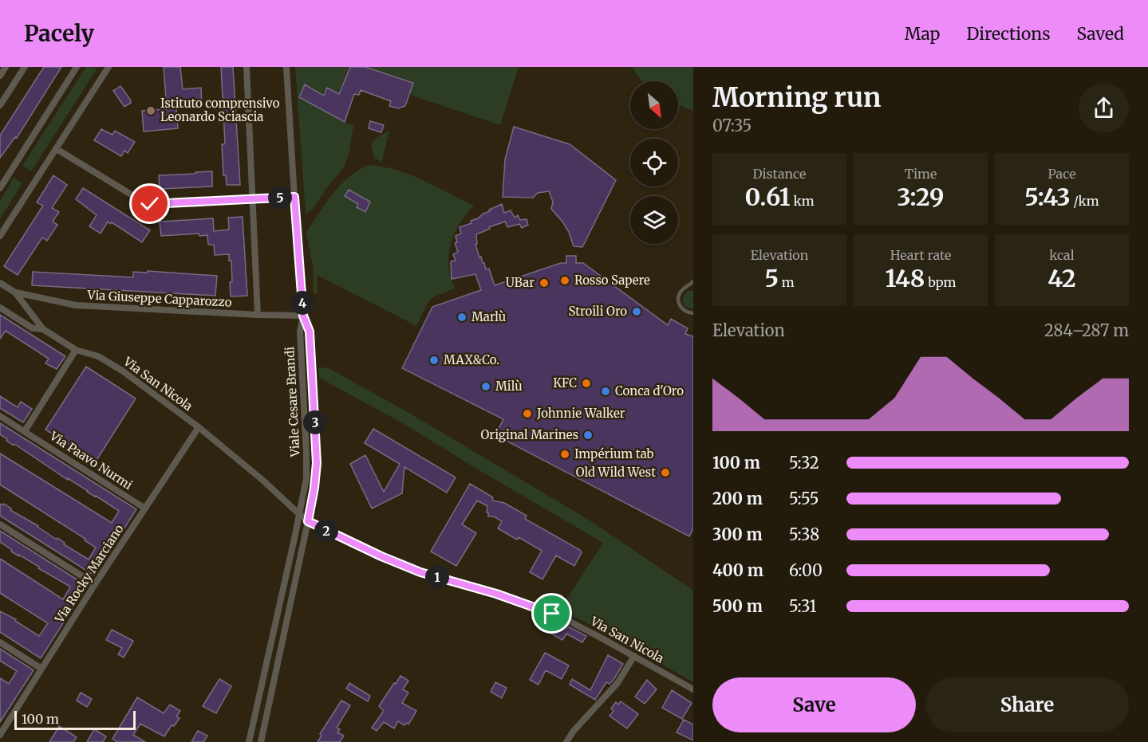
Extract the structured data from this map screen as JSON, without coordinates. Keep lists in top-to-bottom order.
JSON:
{
  "streets": {
    "street": [
      "Via Giuseppe Capparozzo",
      "Via San Nicola",
      "Viale Cesare Brandi",
      "Via Paavo Nurmi",
      "Via Rocky Marciano"
    ]
  },
  "crossings": [
    ["Via Giuseppe Capparozzo", "Via San Nicola"],
    ["Via Giuseppe Capparozzo", "Viale Cesare Brandi"],
    ["Via San Nicola", "Viale Cesare Brandi"],
    ["Via San Nicola", "Via Rocky Marciano"],
    ["Via Paavo Nurmi", "Via Rocky Marciano"]
  ],
  "places": [
    "Istituto comprensivo Leonardo Sciascia",
    "Rosso Sapere",
    "UBar",
    "Stroili Oro",
    "Marlù",
    "MAX&Co.",
    "KFC",
    "Milù",
    "Conca d'Oro",
    "Johnnie Walker",
    "Original Marines",
    "Impérium tab",
    "Old Wild West"
  ],
  "scale_bar": "100 m",
  "north": "bottom right",
  "page": {
    "header": "Pacely",
    "nav": ["Map", "Directions", "Saved"],
    "heading": ["Morning run", "07:35"],
    "stats": [
      ["Distance", "0.61 km"],
      ["Time", "3:29"],
      ["Pace", "5:43 /km"],
      ["Elevation", "5 m"],
      ["Heart rate", "148 bpm"],
      ["kcal", "42"]
    ],
    "pins": [
      "5",
      "4",
      "3",
      "2",
      "1"
    ],
    "chart": ["Elevation", "284–287 m"],
    "list": [
      {
        "name": "100 m",
        "note": "5:32"
      },
      {
        "name": "200 m",
        "note": "5:55"
      },
      {
        "name": "300 m",
        "note": "5:38"
      },
      {
        "name": "400 m",
        "note": "6:00"
      },
      {
        "name": "500 m",
        "note": "5:31"
      }
    ],
    "buttons": ["Save", "Share"],
    "scale": "100 m"
  }
}
